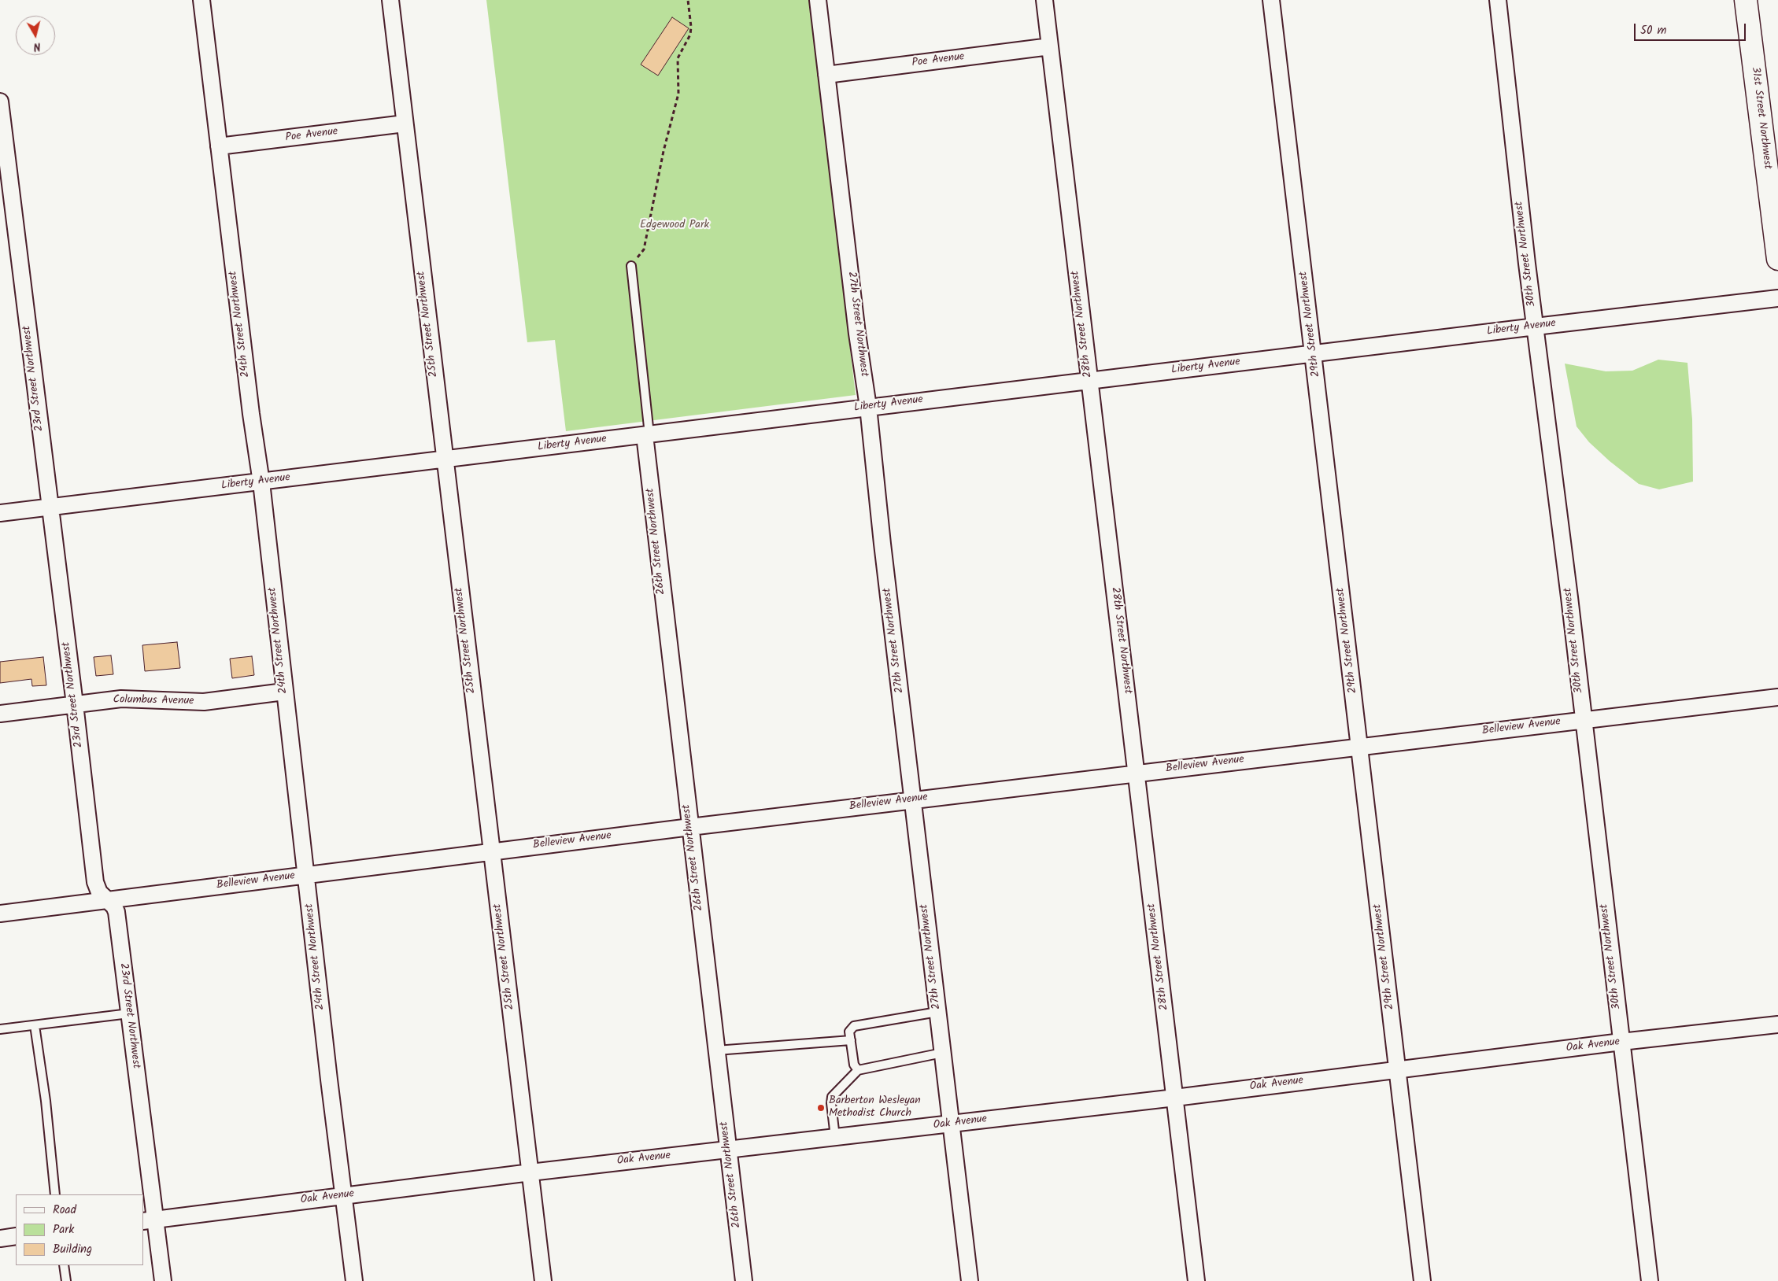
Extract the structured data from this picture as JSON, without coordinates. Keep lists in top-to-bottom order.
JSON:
{
  "streets": {
    "main road": ["31st Street Northwest"],
    "street": [
      "Poe Avenue",
      "30th Street Northwest",
      "24th Street Northwest",
      "25th Street Northwest",
      "27th Street Northwest",
      "28th Street Northwest",
      "29th Street Northwest",
      "Liberty Avenue",
      "23rd Street Northwest",
      "26th Street Northwest",
      "Columbus Avenue",
      "Belleview Avenue",
      "Oak Avenue"
    ]
  },
  "crossings": [
    ["Poe Avenue", "24th Street Northwest"],
    ["Poe Avenue", "25th Street Northwest"],
    ["Poe Avenue", "27th Street Northwest"],
    ["Poe Avenue", "28th Street Northwest"],
    ["30th Street Northwest", "Liberty Avenue"],
    ["30th Street Northwest", "Belleview Avenue"],
    ["30th Street Northwest", "Oak Avenue"],
    ["24th Street Northwest", "Liberty Avenue"],
    ["24th Street Northwest", "Columbus Avenue"],
    ["24th Street Northwest", "Belleview Avenue"],
    ["24th Street Northwest", "Oak Avenue"],
    ["25th Street Northwest", "Liberty Avenue"],
    ["25th Street Northwest", "Belleview Avenue"],
    ["25th Street Northwest", "Oak Avenue"],
    ["27th Street Northwest", "Liberty Avenue"],
    ["27th Street Northwest", "Belleview Avenue"],
    ["27th Street Northwest", "Oak Avenue"],
    ["28th Street Northwest", "Liberty Avenue"],
    ["28th Street Northwest", "Belleview Avenue"],
    ["28th Street Northwest", "Oak Avenue"],
    ["29th Street Northwest", "Liberty Avenue"],
    ["29th Street Northwest", "Belleview Avenue"],
    ["29th Street Northwest", "Oak Avenue"],
    ["Liberty Avenue", "23rd Street Northwest"],
    ["Liberty Avenue", "26th Street Northwest"],
    ["23rd Street Northwest", "Columbus Avenue"],
    ["23rd Street Northwest", "Belleview Avenue"],
    ["23rd Street Northwest", "Oak Avenue"],
    ["26th Street Northwest", "Belleview Avenue"],
    ["26th Street Northwest", "Oak Avenue"]
  ],
  "parks": ["Edgewood Park"],
  "places": ["Barberton Wesleyan Methodist Church"],
  "legend": ["Road", "Park", "Building"],
  "scale_bar": "50 m",
  "north": "bottom"
}
